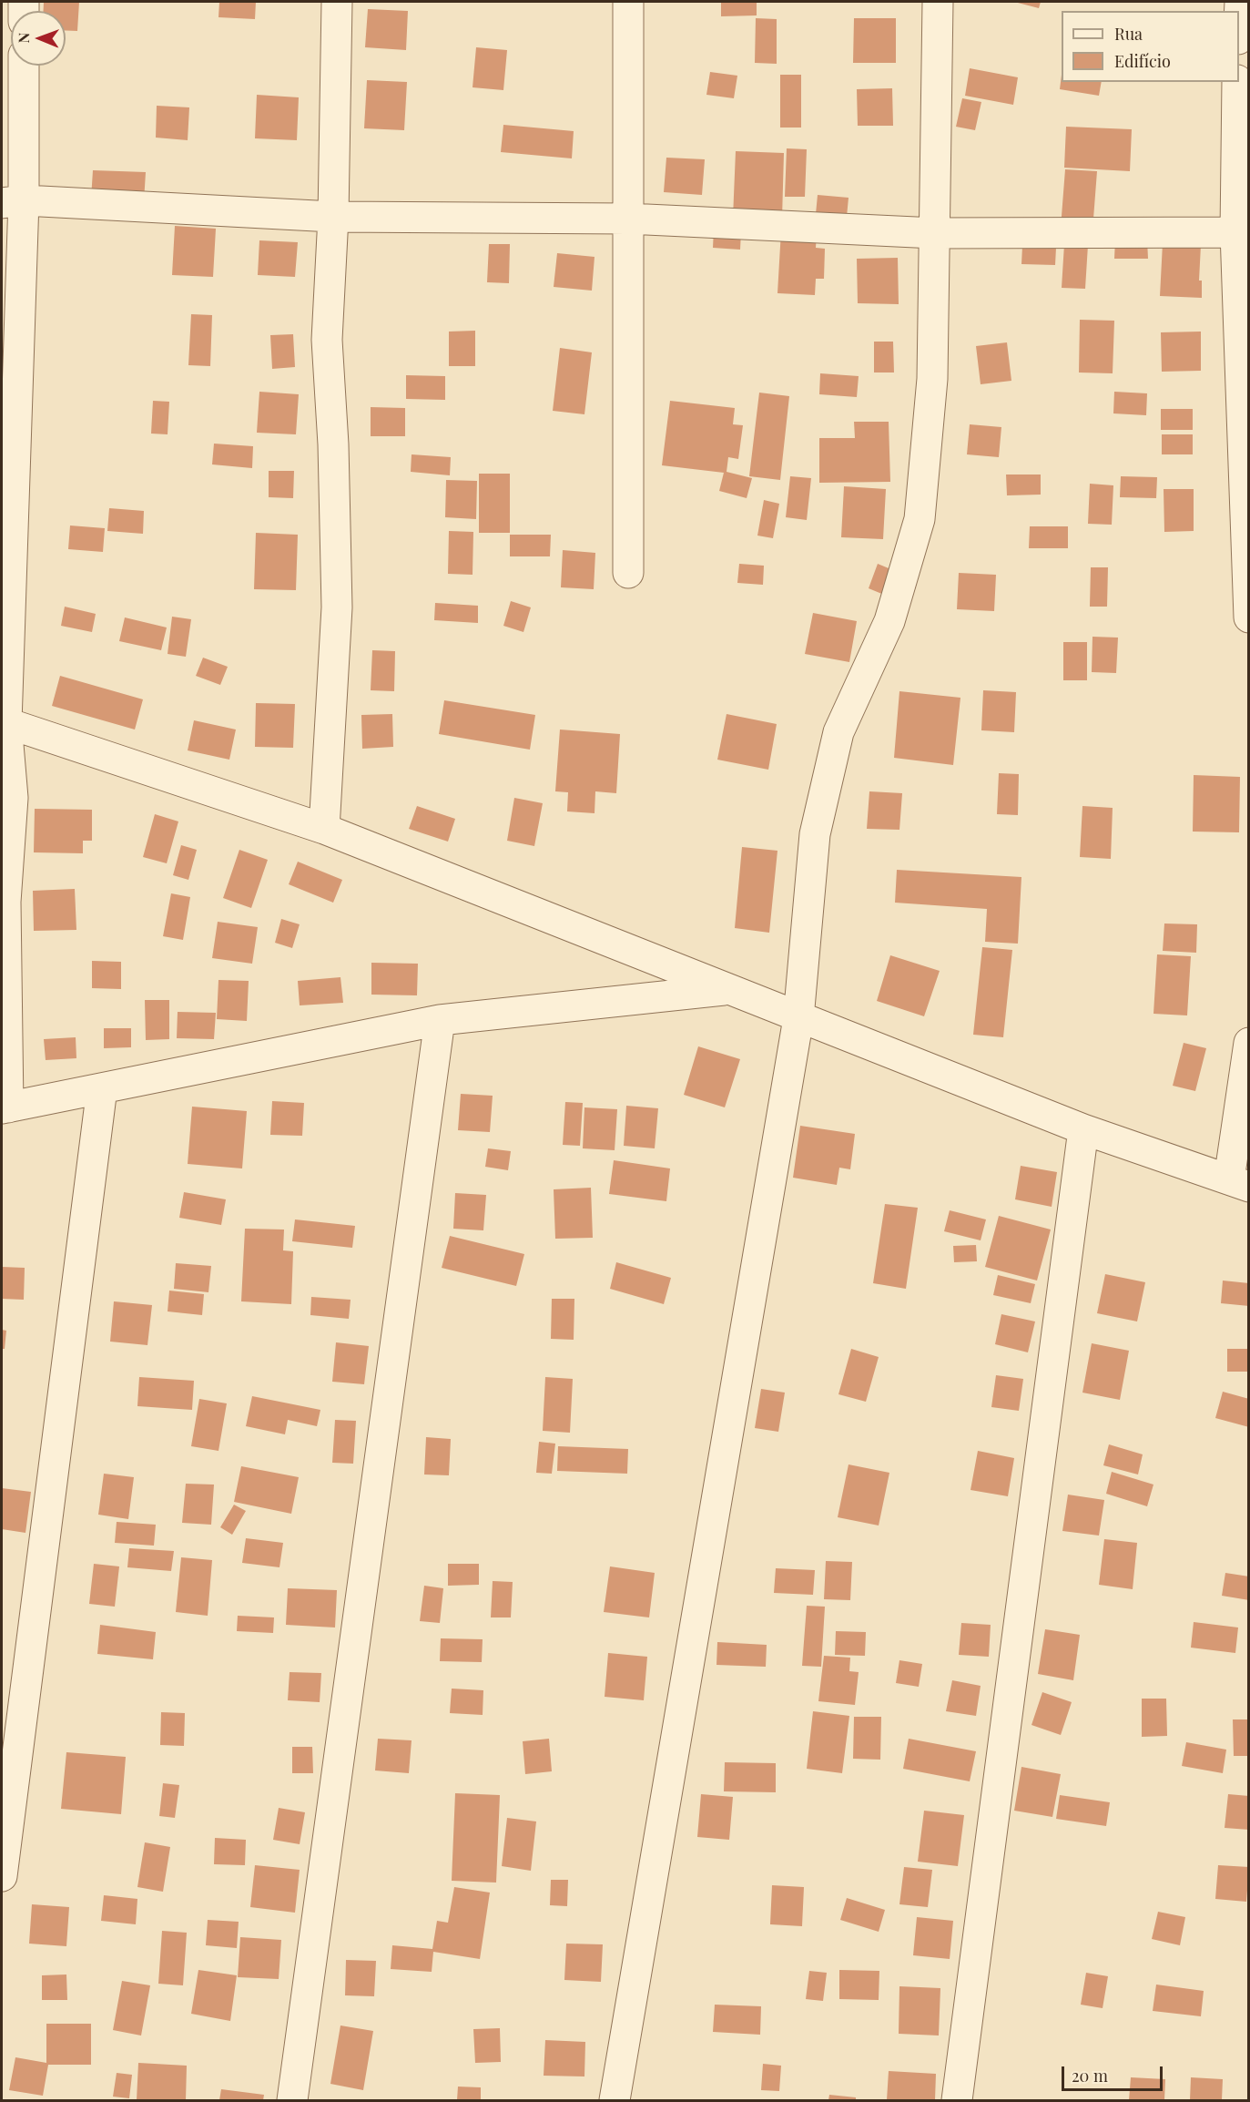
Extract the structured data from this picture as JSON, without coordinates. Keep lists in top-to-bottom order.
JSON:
{
  "legend": ["Rua", "Edifício"],
  "scale_bar": "20 m",
  "north": "left"
}
